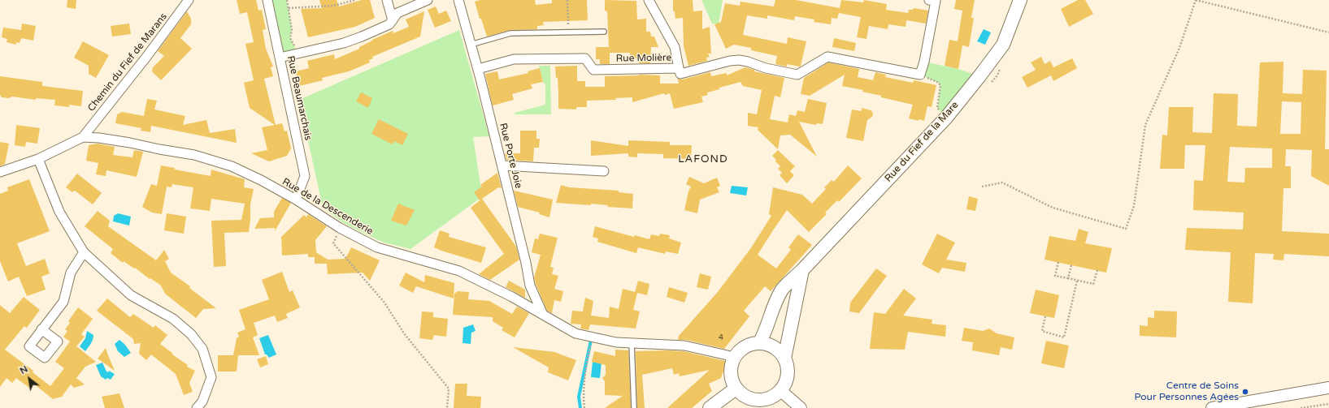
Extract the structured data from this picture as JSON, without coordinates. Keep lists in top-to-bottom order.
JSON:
{
  "streets": {
    "main road": ["Rue du Fief de la Mare"],
    "street": [
      "Rue Molière",
      "Chemin du Fief de Marans",
      "Rue Beaumarchais",
      "Rue Porte Joie",
      "Rue de la Descenderie"
    ]
  },
  "crossings": [
    ["Rue Molière", "Rue Porte Joie"],
    ["Chemin du Fief de Marans", "Rue de la Descenderie"],
    ["Rue Beaumarchais", "Rue de la Descenderie"],
    ["Rue du Fief de la Mare", "Rue de la Descenderie"],
    ["Rue Porte Joie", "Rue de la Descenderie"]
  ],
  "districts": ["LAFOND"],
  "places": ["Centre de Soins Pour Personnes Agées"],
  "house_numbers": ["4"],
  "north": "top left"
}
